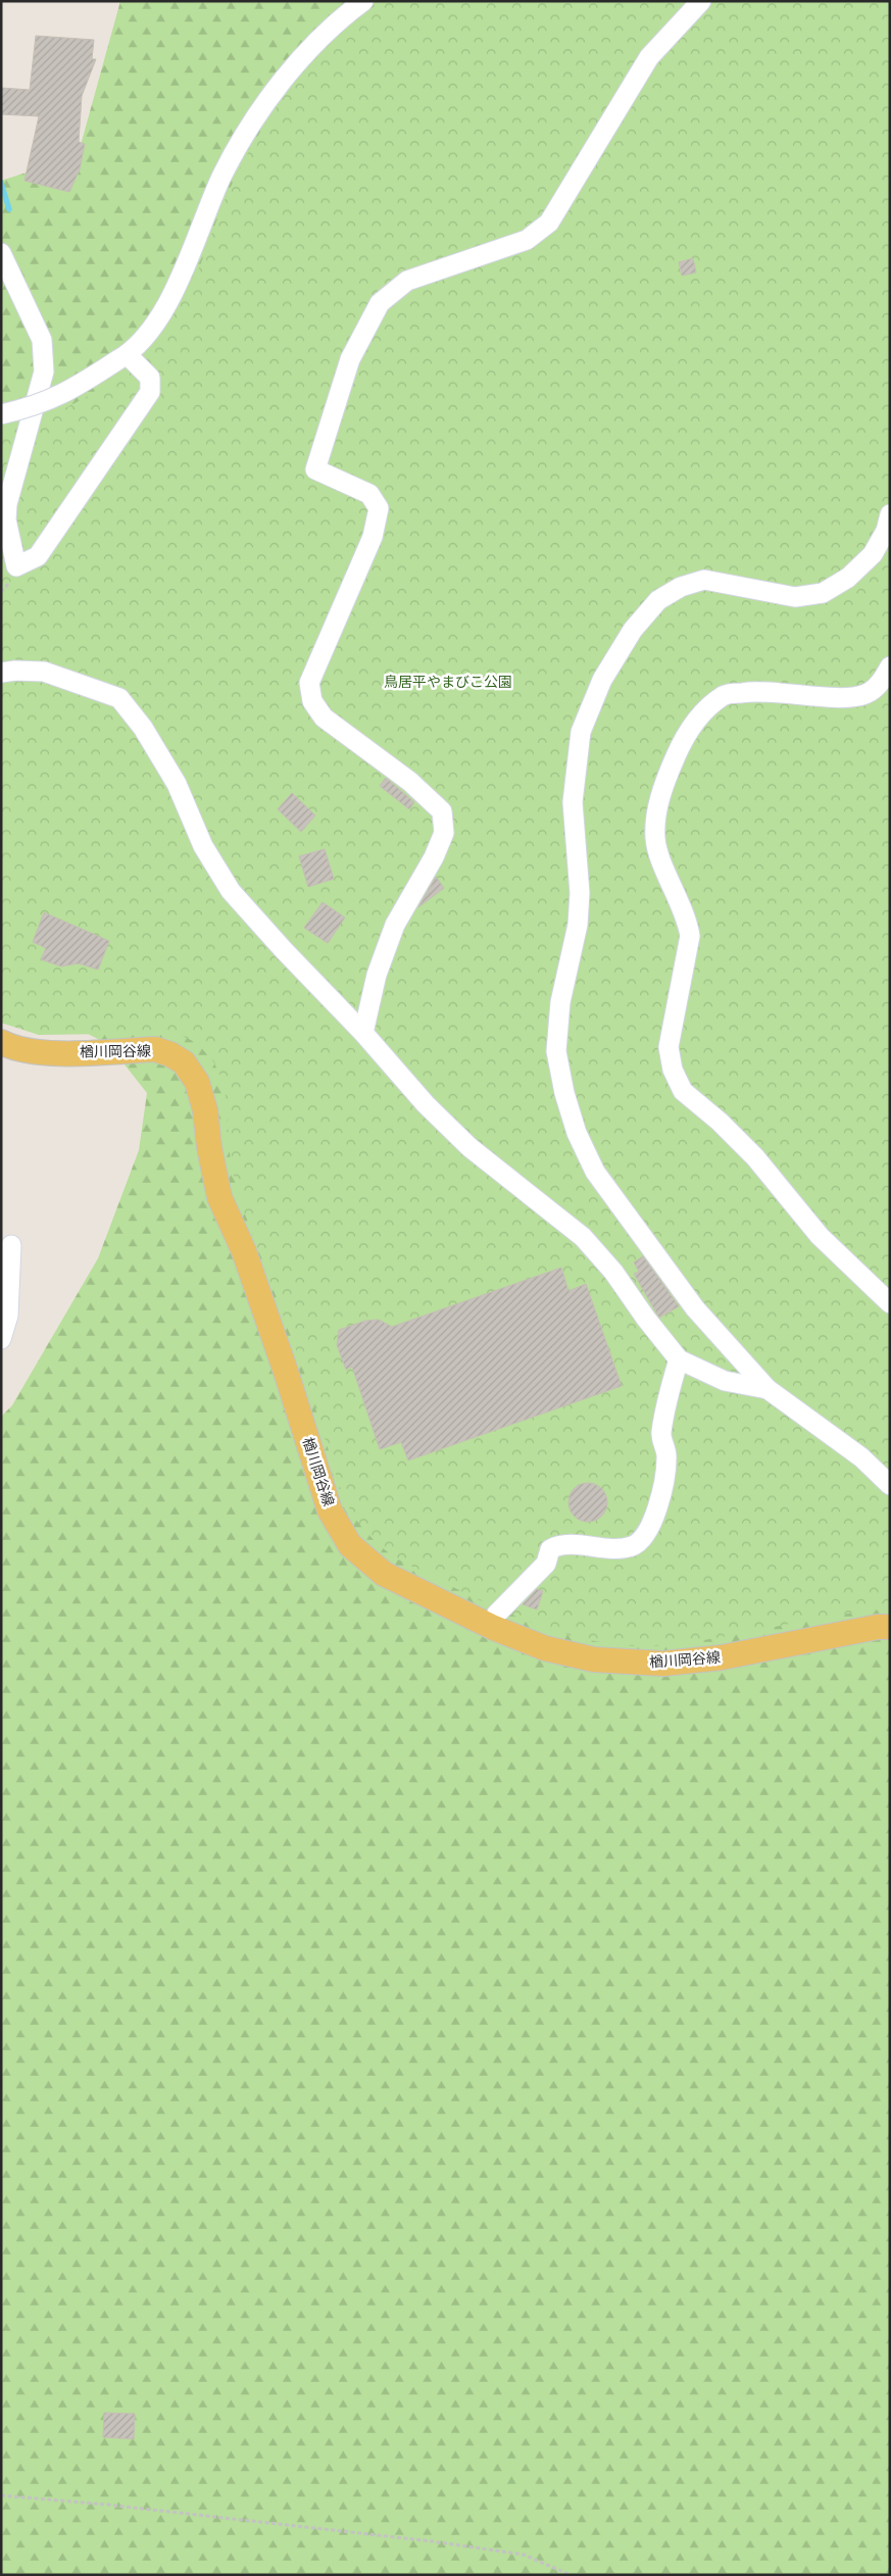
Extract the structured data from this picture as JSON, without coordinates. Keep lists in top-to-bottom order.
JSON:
{
  "streets": {
    "main road": ["楢川岡谷線"]
  },
  "parks": ["鳥居平やまびこ公園"]
}
